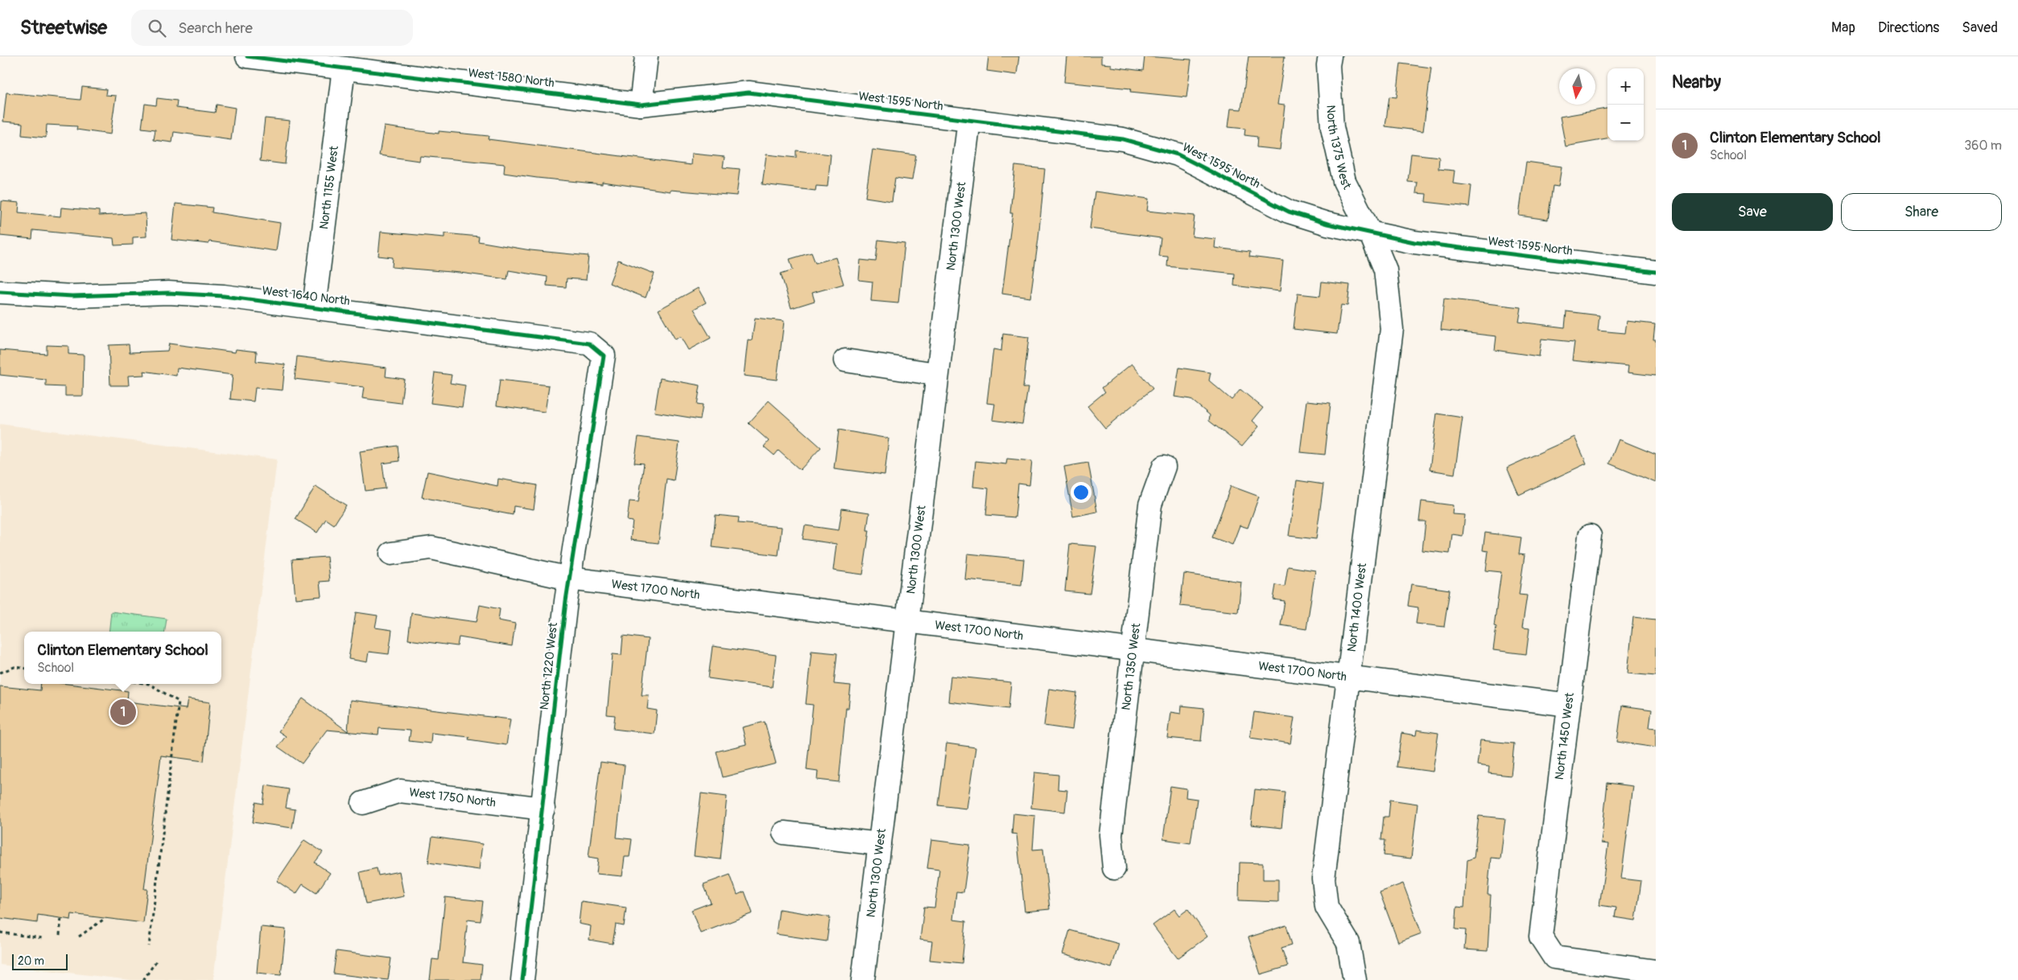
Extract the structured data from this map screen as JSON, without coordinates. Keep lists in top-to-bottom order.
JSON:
{
  "streets": {
    "street": [
      "West 1580 North",
      "West 1595 North",
      "North 1375 West",
      "North 1155 West",
      "North 1300 West",
      "West 1640 North",
      "West 1700 North",
      "North 1400 West",
      "North 1220 West",
      "North 1350 West",
      "North 1450 West",
      "West 1750 North"
    ]
  },
  "crossings": [
    ["West 1580 North", "West 1595 North"],
    ["West 1580 North", "North 1155 West"],
    ["West 1595 North", "North 1375 West"],
    ["West 1595 North", "North 1300 West"],
    ["West 1595 North", "North 1400 West"],
    ["North 1375 West", "North 1400 West"],
    ["North 1155 West", "West 1640 North"],
    ["North 1300 West", "West 1700 North"],
    ["West 1640 North", "North 1220 West"],
    ["West 1700 North", "North 1400 West"],
    ["West 1700 North", "North 1220 West"],
    ["West 1700 North", "North 1350 West"],
    ["West 1700 North", "North 1450 West"],
    ["North 1220 West", "West 1750 North"]
  ],
  "scale_bar": "20 m",
  "north": "bottom",
  "page": {
    "header": "Streetwise",
    "search": "Search here",
    "nav": ["Map", "Directions", "Saved"],
    "heading": "Nearby",
    "map_buttons": ["+", "−"],
    "list": [
      {
        "mark": "1",
        "name": "Clinton Elementary School",
        "note": "School",
        "value": "360 m"
      }
    ],
    "buttons": ["Save", "Share"],
    "popup": ["Clinton Elementary School", "School"],
    "pins": "1",
    "scale": "20 m"
  }
}
